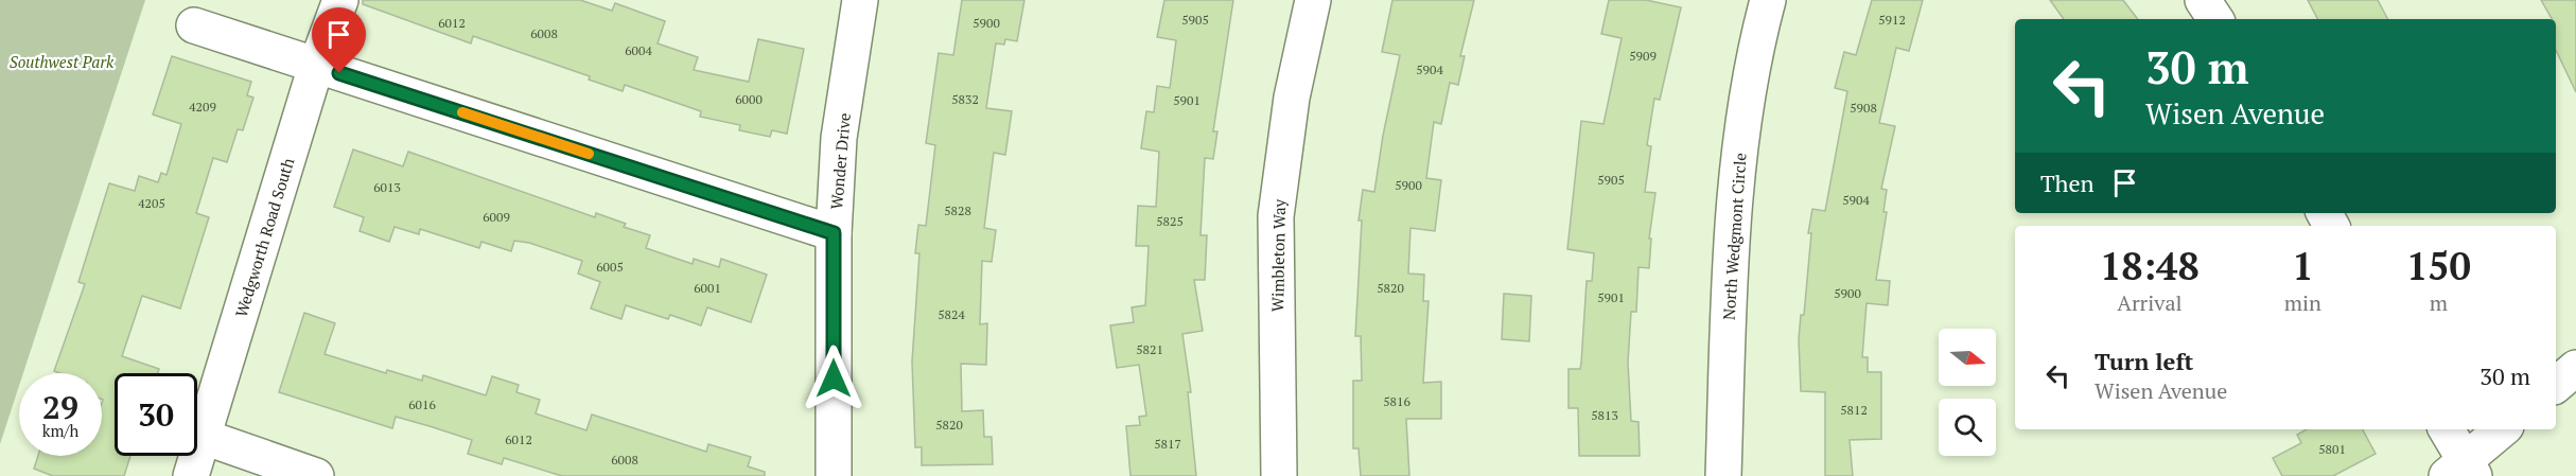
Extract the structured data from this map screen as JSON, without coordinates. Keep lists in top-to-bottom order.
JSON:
{
  "streets": {
    "street": [
      "Wonder Drive",
      "North Wedgmont Circle",
      "Wedgworth Road South",
      "Wimbleton Way"
    ]
  },
  "parks": ["Southwest Park"],
  "house_numbers": [
    "5905",
    "5912",
    "6012",
    "5900",
    "6008",
    "6004",
    "5909",
    "5904",
    "6000",
    "5832",
    "5901",
    "4209",
    "5908",
    "5905",
    "5900",
    "6013",
    "5904",
    "4205",
    "5828",
    "6009",
    "5825",
    "6005",
    "6001",
    "5820",
    "5900",
    "5901",
    "5824",
    "5821",
    "5816",
    "6016",
    "5812",
    "5813",
    "5820",
    "6012",
    "5817",
    "5801",
    "6008"
  ],
  "north": "right",
  "page": {
    "turn": ["30 m", "Wisen Avenue"],
    "then": "Then",
    "eta": [
      "18:48",
      "Arrival",
      "1",
      "min",
      "150",
      "m"
    ],
    "list": [
      {
        "name": "Turn left",
        "note": "Wisen Avenue",
        "value": "30 m"
      }
    ],
    "speed": "29 km/h",
    "limit": "30"
  }
}
